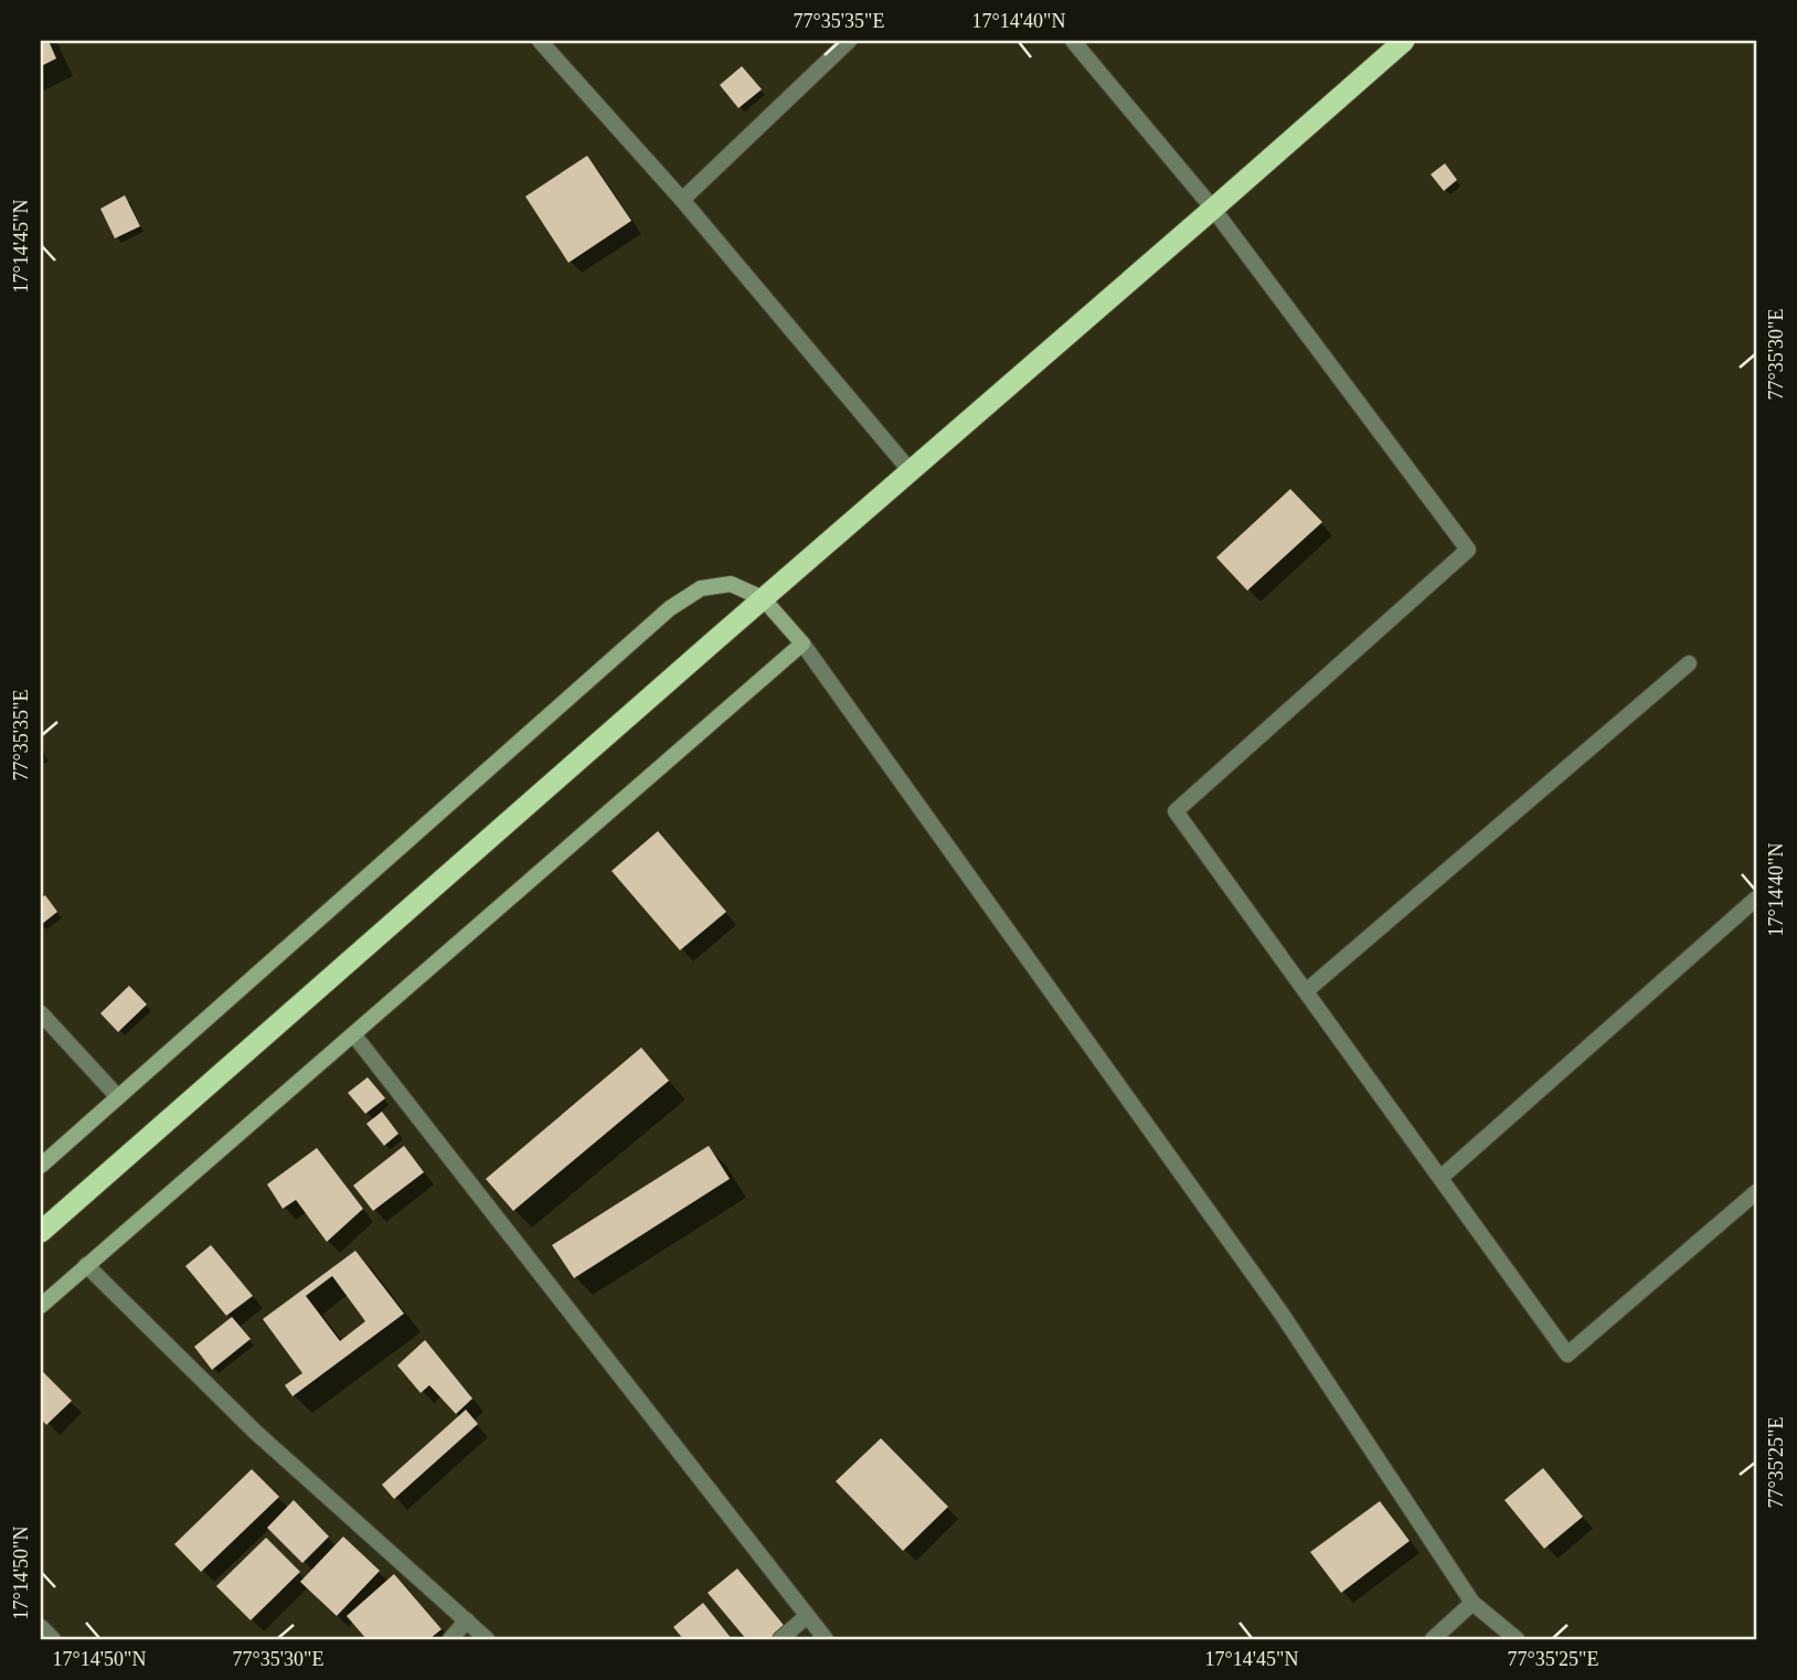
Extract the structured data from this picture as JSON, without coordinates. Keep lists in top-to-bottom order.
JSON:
{
  "coordinates": [
    "77°35'35\"E",
    "17°14'40\"N",
    "17°14'45\"N",
    "77°35'30\"E",
    "77°35'25\"E",
    "17°14'50\"N"
  ]
}
